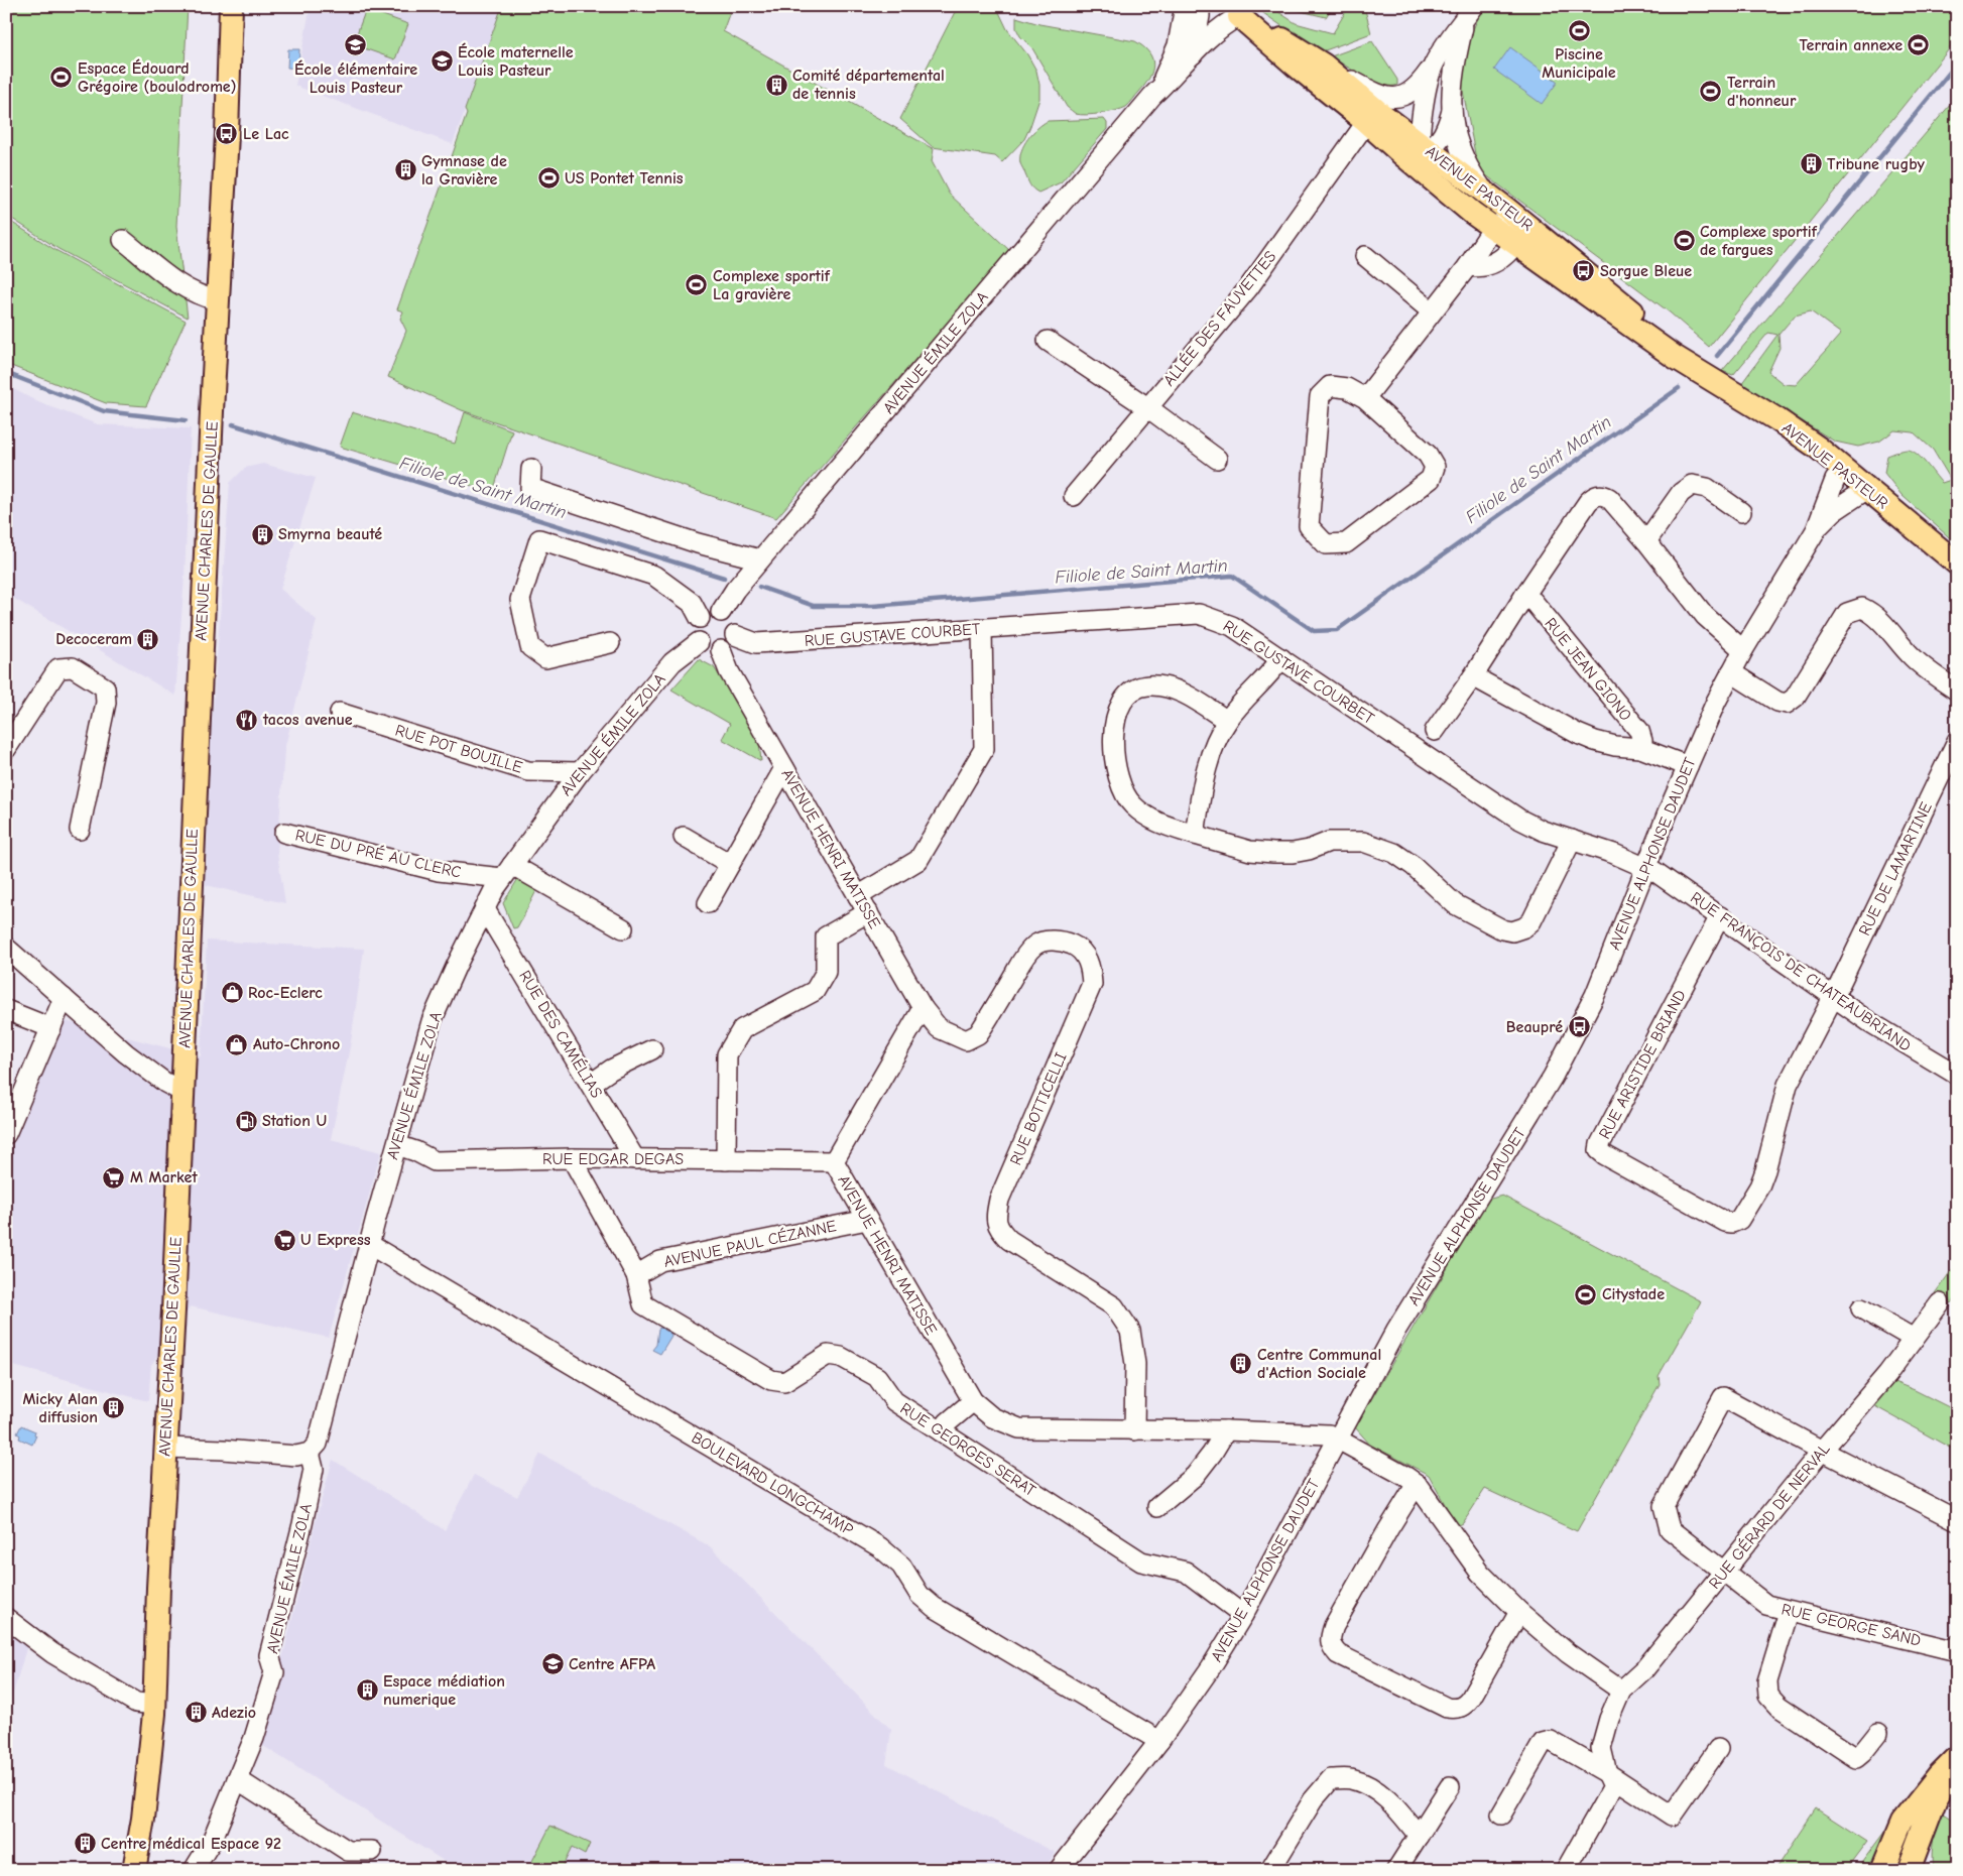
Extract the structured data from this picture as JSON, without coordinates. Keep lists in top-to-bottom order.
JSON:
{
  "streets": {
    "main road": ["AVENUE PASTEUR", "AVENUE CHARLES DE GAULLE"],
    "street": [
      "ALLÉE DES FAUVETTES",
      "AVENUE ÉMILE ZOLA",
      "RUE GUSTAVE COURBET",
      "RUE JEAN GIONO",
      "RUE POT BOUILLE",
      "AVENUE HENRI MATISSE",
      "RUE DU PRÉ AU CLERC",
      "AVENUE ALPHONSE DAUDET",
      "RUE DE LAMARTINE",
      "RUE FRANÇOIS DE CHATEAUBRIAND",
      "RUE DES CAMÉLIAS",
      "RUE ARISTIDE BRIAND",
      "RUE BOTTICELLI",
      "RUE EDGAR DEGAS",
      "AVENUE PAUL CÉZANNE",
      "RUE GEORGES SERAT",
      "BOULEVARD LONGCHAMP",
      "RUE GÉRARD DE NERVAL",
      "RUE GEORGE SAND"
    ]
  },
  "crossings": [
    ["AVENUE PASTEUR", "ALLÉE DES FAUVETTES"],
    ["AVENUE PASTEUR", "AVENUE ÉMILE ZOLA"],
    ["AVENUE PASTEUR", "AVENUE ALPHONSE DAUDET"],
    ["AVENUE ÉMILE ZOLA", "RUE GUSTAVE COURBET"],
    ["AVENUE ÉMILE ZOLA", "RUE POT BOUILLE"],
    ["AVENUE ÉMILE ZOLA", "AVENUE HENRI MATISSE"],
    ["AVENUE ÉMILE ZOLA", "RUE DU PRÉ AU CLERC"],
    ["AVENUE ÉMILE ZOLA", "RUE DES CAMÉLIAS"],
    ["AVENUE ÉMILE ZOLA", "RUE EDGAR DEGAS"],
    ["AVENUE ÉMILE ZOLA", "BOULEVARD LONGCHAMP"],
    ["RUE GUSTAVE COURBET", "AVENUE HENRI MATISSE"],
    ["RUE GUSTAVE COURBET", "AVENUE ALPHONSE DAUDET"],
    ["RUE GUSTAVE COURBET", "RUE FRANÇOIS DE CHATEAUBRIAND"],
    ["AVENUE HENRI MATISSE", "AVENUE ALPHONSE DAUDET"],
    ["AVENUE HENRI MATISSE", "RUE BOTTICELLI"],
    ["AVENUE HENRI MATISSE", "RUE EDGAR DEGAS"],
    ["AVENUE HENRI MATISSE", "AVENUE PAUL CÉZANNE"],
    ["AVENUE ALPHONSE DAUDET", "RUE FRANÇOIS DE CHATEAUBRIAND"],
    ["AVENUE ALPHONSE DAUDET", "RUE GEORGES SERAT"],
    ["AVENUE ALPHONSE DAUDET", "BOULEVARD LONGCHAMP"],
    ["RUE DE LAMARTINE", "RUE FRANÇOIS DE CHATEAUBRIAND"],
    ["RUE DE LAMARTINE", "RUE ARISTIDE BRIAND"],
    ["RUE FRANÇOIS DE CHATEAUBRIAND", "RUE ARISTIDE BRIAND"],
    ["RUE DES CAMÉLIAS", "RUE EDGAR DEGAS"],
    ["RUE EDGAR DEGAS", "RUE GEORGES SERAT"],
    ["AVENUE PAUL CÉZANNE", "RUE GEORGES SERAT"],
    ["RUE GÉRARD DE NERVAL", "RUE GEORGE SAND"]
  ],
  "water": ["Filiole de Saint Martin"],
  "places": {
    "sports": [
      "Piscine Municipale",
      "Terrain annexe",
      "Espace Édouard Grégoire (boulodrome)",
      "Terrain d'honneur",
      "US Pontet Tennis",
      "Complexe sportif de fargues",
      "Complexe sportif La gravière",
      "Citystade"
    ],
    "school or university": ["École élémentaire Louis Pasteur", "École maternelle Louis Pasteur", "Centre AFPA"],
    "building": [
      "Comité départemental de tennis",
      "Tribune rugby",
      "Gymnase de la Gravière",
      "Smyrna beauté",
      "Decoceram",
      "Centre Communal d'Action Sociale",
      "Micky Alan diffusion",
      "Espace médiation numerique",
      "Adezio",
      "Centre médical Espace 92"
    ],
    "bus stop": ["Le Lac", "Sorgue Bleue", "Beaupré"],
    "restaurant": ["tacos avenue"],
    "shop": ["Roc-Eclerc", "Auto-Chrono"],
    "fuel station": ["Station U"],
    "supermarket": ["M Market", "U Express"]
  }
}
